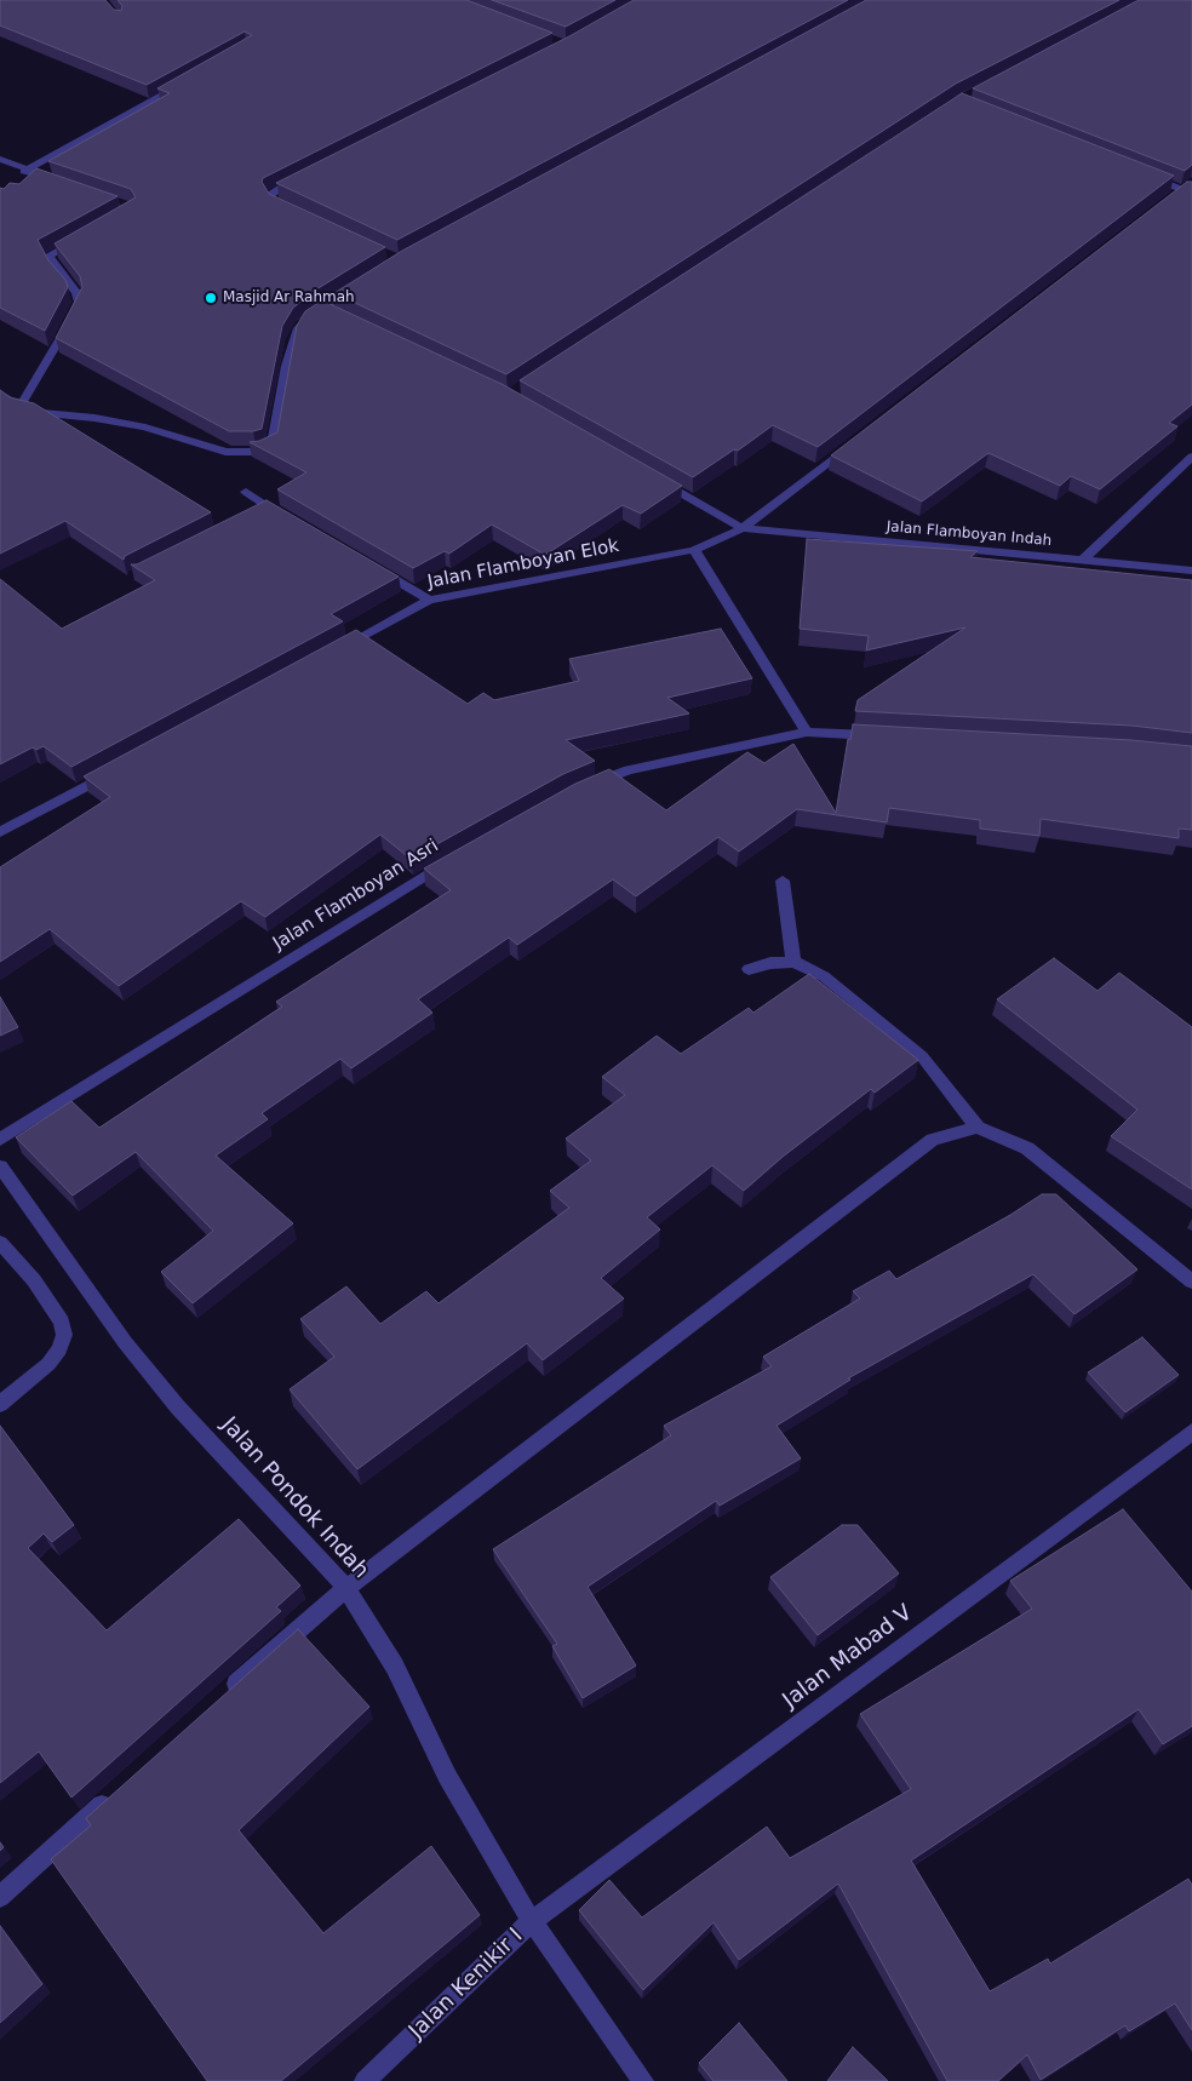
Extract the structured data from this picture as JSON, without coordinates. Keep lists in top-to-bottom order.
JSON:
{
  "streets": {
    "street": [
      "Jalan Flamboyan Indah",
      "Jalan Flamboyan Elok",
      "Jalan Flamboyan Asri",
      "Jalan Pondok Indah",
      "Jalan Mabad V",
      "Jalan Kenikir I"
    ]
  },
  "crossings": [
    ["Jalan Flamboyan Indah", "Jalan Flamboyan Elok"],
    ["Jalan Pondok Indah", "Jalan Mabad V"],
    ["Jalan Pondok Indah", "Jalan Kenikir I"],
    ["Jalan Mabad V", "Jalan Kenikir I"]
  ],
  "places": ["Masjid Ar Rahmah"]
}
